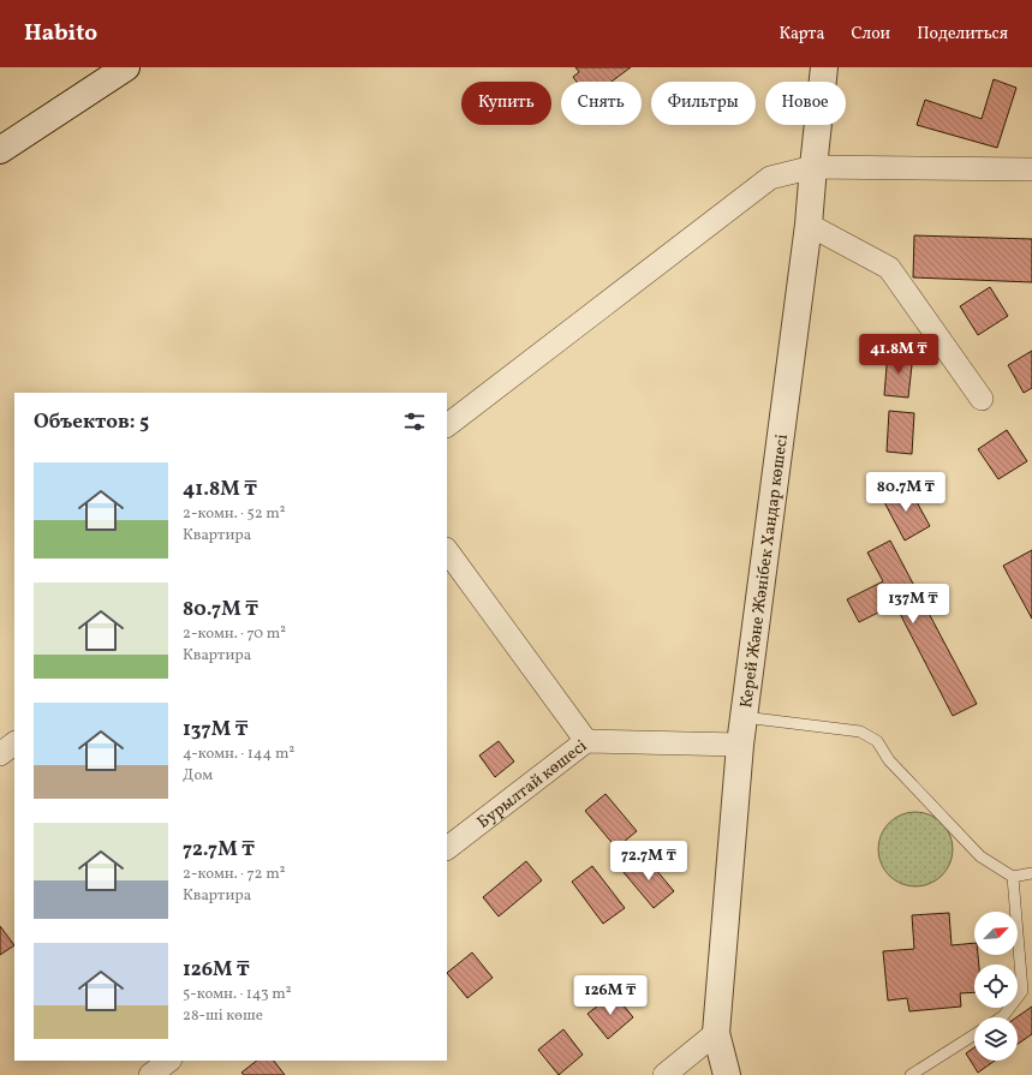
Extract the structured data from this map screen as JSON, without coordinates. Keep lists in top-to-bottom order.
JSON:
{
  "streets": {
    "street": ["Керей Және Жәнібек Хандар көшесі", "Бурылтай көшесі"]
  },
  "crossings": [
    ["Керей Және Жәнібек Хандар көшесі", "Бурылтай көшесі"]
  ],
  "north": "top right",
  "page": {
    "header": "Habito",
    "nav": ["Карта", "Слои", "Поделиться"],
    "chip": [
      "Купить",
      "Снять",
      "Фильтры",
      "Новое"
    ],
    "price": [
      "41.8M ₸",
      "80.7M ₸",
      "137M ₸",
      "72.7M ₸",
      "126M ₸"
    ],
    "heading": "Объектов: 5",
    "list": [
      {
        "name": "41.8M ₸",
        "note": "2-комн. · 52 m² · Квартира"
      },
      {
        "name": "80.7M ₸",
        "note": "2-комн. · 70 m² · Квартира"
      },
      {
        "name": "137M ₸",
        "note": "4-комн. · 144 m² · Дом"
      },
      {
        "name": "72.7M ₸",
        "note": "2-комн. · 72 m² · Квартира"
      },
      {
        "name": "126M ₸",
        "note": "5-комн. · 143 m² · 28-ші көше"
      }
    ]
  }
}
